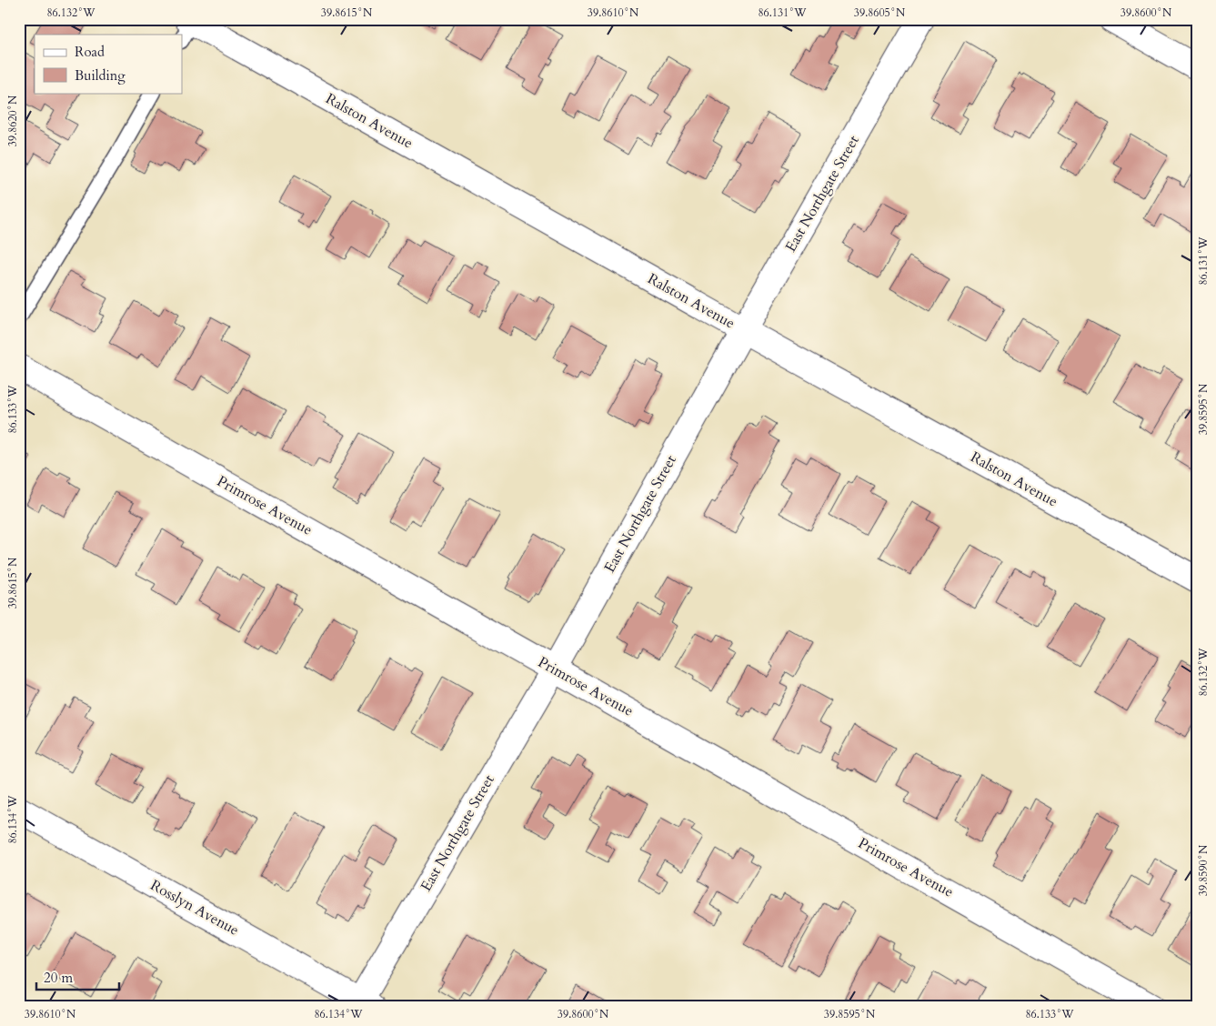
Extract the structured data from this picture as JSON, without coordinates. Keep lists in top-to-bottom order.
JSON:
{
  "streets": {
    "street": [
      "Ralston Avenue",
      "East Northgate Street",
      "Primrose Avenue",
      "Rosslyn Avenue"
    ]
  },
  "crossings": [
    ["Ralston Avenue", "East Northgate Street"],
    ["East Northgate Street", "Primrose Avenue"],
    ["East Northgate Street", "Rosslyn Avenue"]
  ],
  "legend": ["Road", "Building"],
  "scale_bar": "20 m",
  "coordinates": [
    "86.132°W",
    "39.8615°N",
    "39.8610°N",
    "86.131°W",
    "39.8605°N",
    "39.8600°N",
    "39.8620°N",
    "39.8595°N",
    "86.133°W",
    "86.134°W",
    "39.8590°N"
  ]
}
